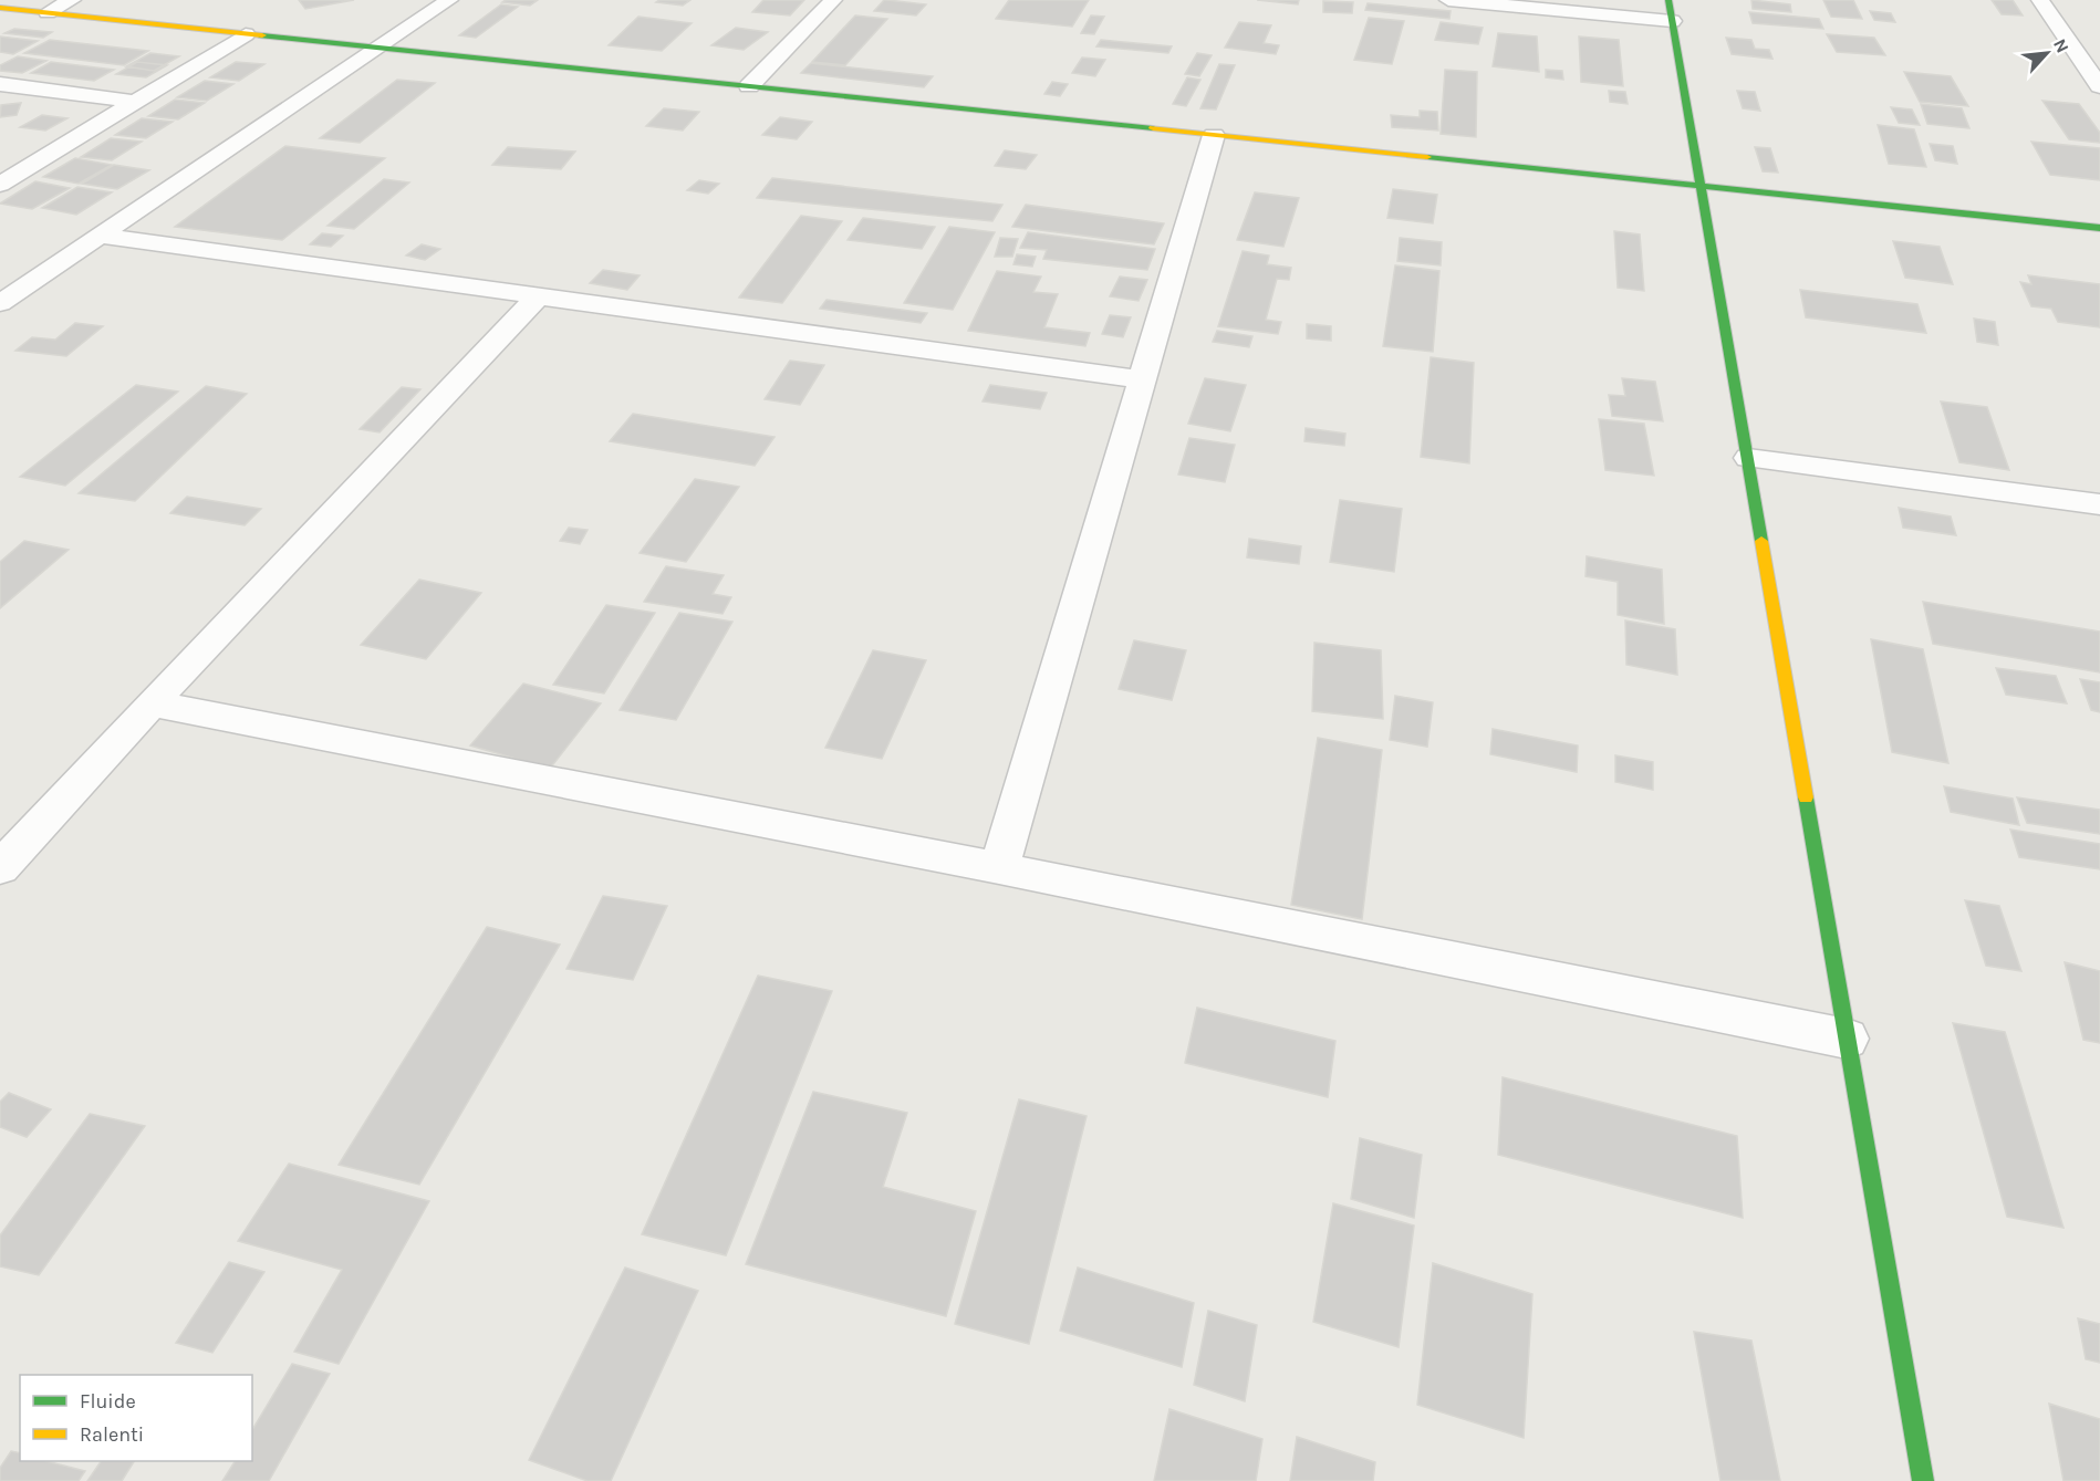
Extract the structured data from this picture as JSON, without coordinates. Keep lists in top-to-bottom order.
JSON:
{
  "legend": ["Fluide", "Ralenti"],
  "north": "top right"
}
